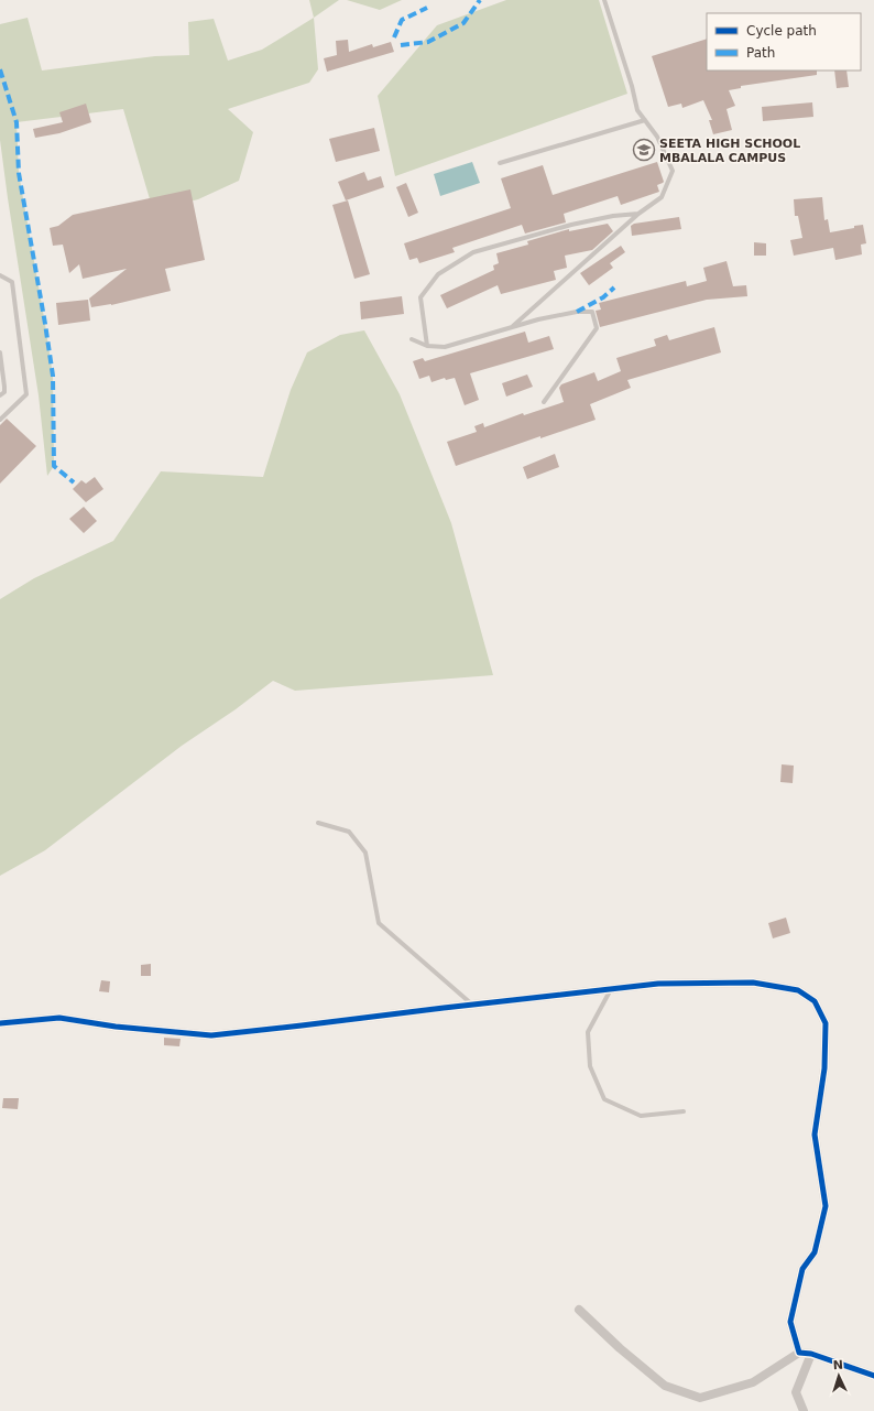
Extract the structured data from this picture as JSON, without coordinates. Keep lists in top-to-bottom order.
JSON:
{
  "places": {
    "school or university": ["SEETA HIGH SCHOOL MBALALA CAMPUS"]
  },
  "legend": ["Cycle path", "Path"],
  "north": "top"
}
